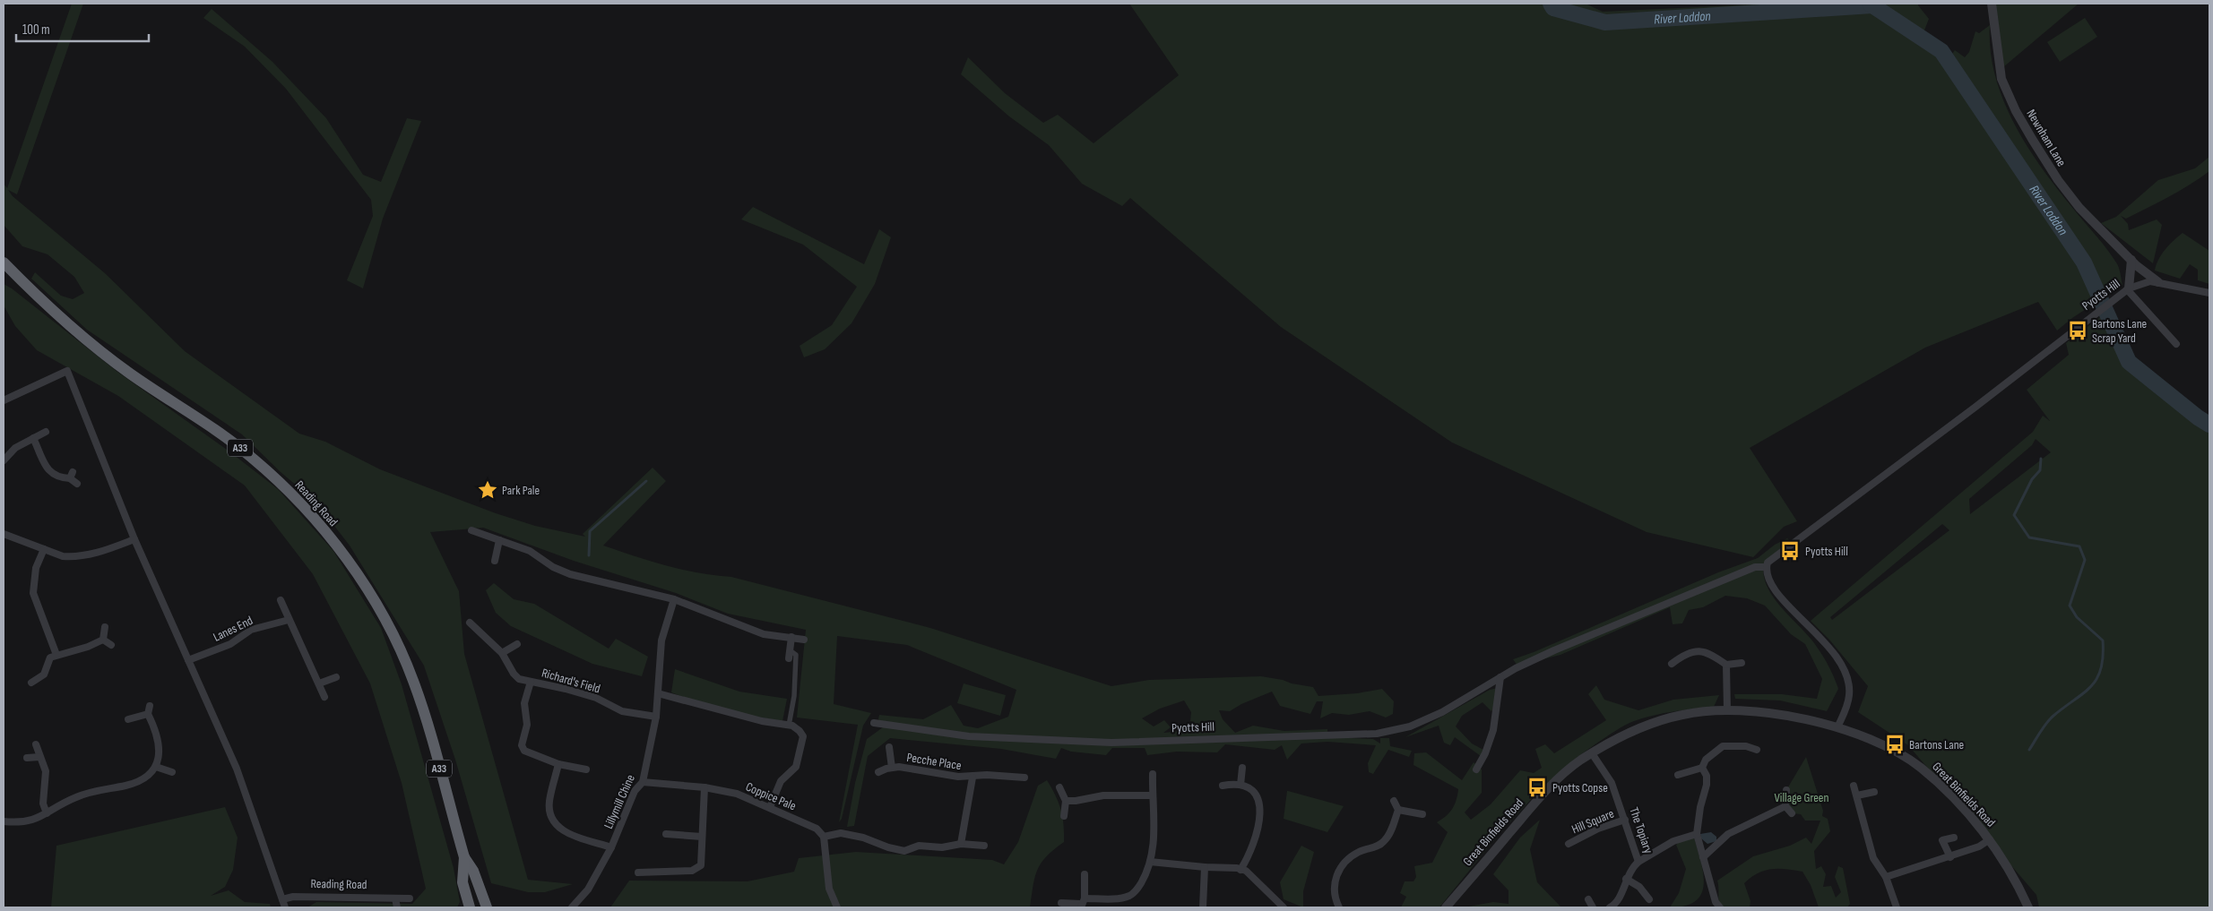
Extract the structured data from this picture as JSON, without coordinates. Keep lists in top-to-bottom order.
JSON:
{
  "streets": {
    "highway": ["A33", "Reading Road"],
    "street": [
      "Newnham Lane",
      "Pyotts Hill",
      "Lanes End",
      "Richard's Field",
      "Pecche Place",
      "Great Binfields Road",
      "Coppice Pale",
      "Lillymill Chine",
      "Hill Square",
      "The Topiary"
    ]
  },
  "crossings": [
    ["Newnham Lane", "Pyotts Hill"],
    ["Richard's Field", "Lillymill Chine"],
    ["Great Binfields Road", "The Topiary"],
    ["Coppice Pale", "Lillymill Chine"],
    ["Hill Square", "The Topiary"]
  ],
  "water": ["River Loddon"],
  "parks": ["Village Green"],
  "places": {
    "bus stop": [
      "Bartons Lane Scrap Yard",
      "Pyotts Hill",
      "Bartons Lane",
      "Pyotts Copse"
    ],
    "place": ["Park Pale"]
  },
  "scale_bar": "100 m"
}
